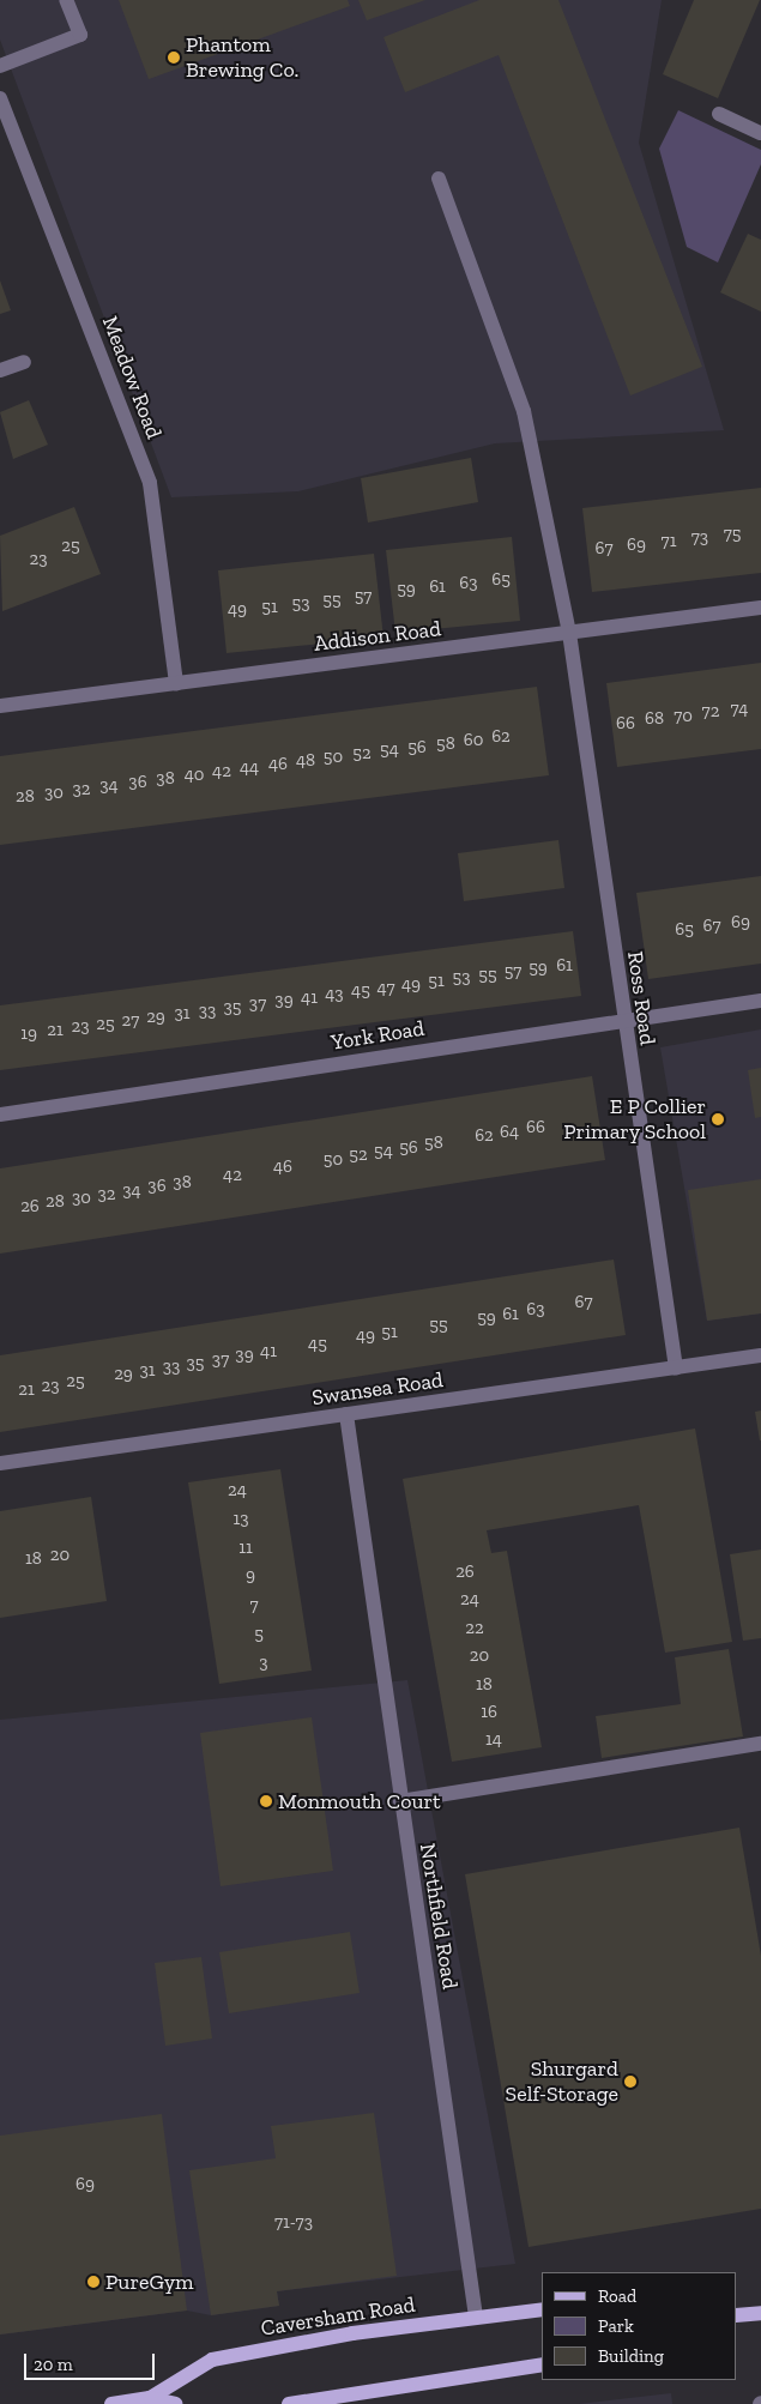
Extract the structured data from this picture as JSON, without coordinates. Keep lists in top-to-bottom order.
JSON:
{
  "streets": {
    "main road": ["Caversham Road"],
    "street": [
      "Meadow Road",
      "Addison Road",
      "Ross Road",
      "York Road",
      "Swansea Road",
      "Northfield Road"
    ]
  },
  "crossings": [
    ["Meadow Road", "Addison Road"],
    ["Addison Road", "Ross Road"],
    ["Ross Road", "York Road"],
    ["Ross Road", "Swansea Road"],
    ["Swansea Road", "Northfield Road"],
    ["Northfield Road", "Caversham Road"]
  ],
  "places": [
    "Phantom Brewing Co.",
    "E P Collier Primary School",
    "Monmouth Court",
    "Shurgard Self-Storage",
    "PureGym"
  ],
  "house_numbers": [
    "75",
    "73",
    "71",
    "69",
    "25",
    "67",
    "23",
    "65",
    "63",
    "61",
    "59",
    "57",
    "55",
    "53",
    "51",
    "49",
    "74",
    "72",
    "70",
    "68",
    "66",
    "62",
    "60",
    "58",
    "56",
    "54",
    "52",
    "50",
    "48",
    "46",
    "44",
    "42",
    "40",
    "38",
    "36",
    "34",
    "32",
    "30",
    "28",
    "69",
    "67",
    "65",
    "61",
    "59",
    "57",
    "55",
    "53",
    "51",
    "49",
    "47",
    "45",
    "43",
    "41",
    "39",
    "37",
    "35",
    "33",
    "31",
    "29",
    "27",
    "25",
    "23",
    "21",
    "19",
    "66",
    "64",
    "62",
    "58",
    "56",
    "54",
    "52",
    "50",
    "46",
    "42",
    "38",
    "36",
    "34",
    "32",
    "30",
    "28",
    "26",
    "67",
    "63",
    "61",
    "59",
    "55",
    "51",
    "49",
    "45",
    "41",
    "39",
    "37",
    "35",
    "33",
    "31",
    "29",
    "25",
    "23",
    "21",
    "24",
    "13",
    "11",
    "20",
    "18",
    "26",
    "9",
    "24",
    "7",
    "22",
    "5",
    "20",
    "3",
    "18",
    "16",
    "14",
    "69",
    "71-73"
  ],
  "legend": ["Road", "Park", "Building"],
  "scale_bar": "20 m"
}
